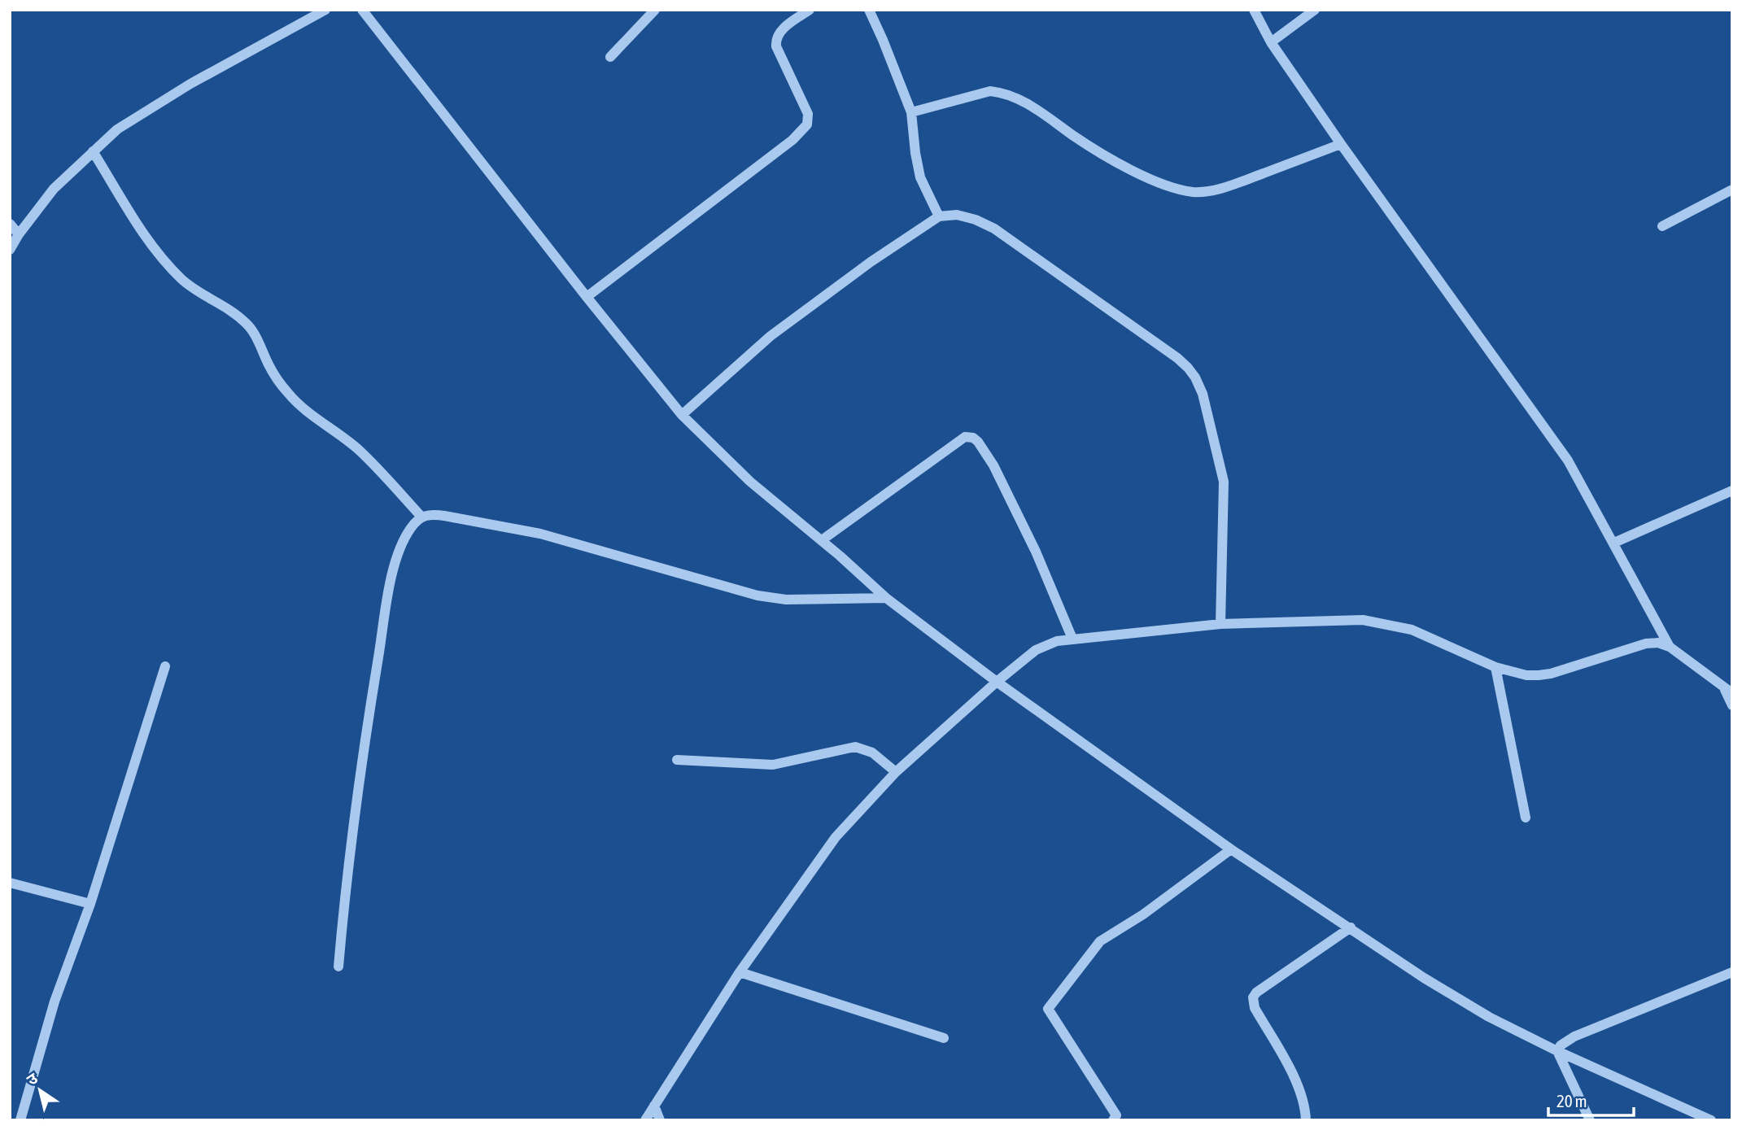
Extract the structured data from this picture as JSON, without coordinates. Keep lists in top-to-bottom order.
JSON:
{
  "scale_bar": "20 m",
  "north": "top left"
}
